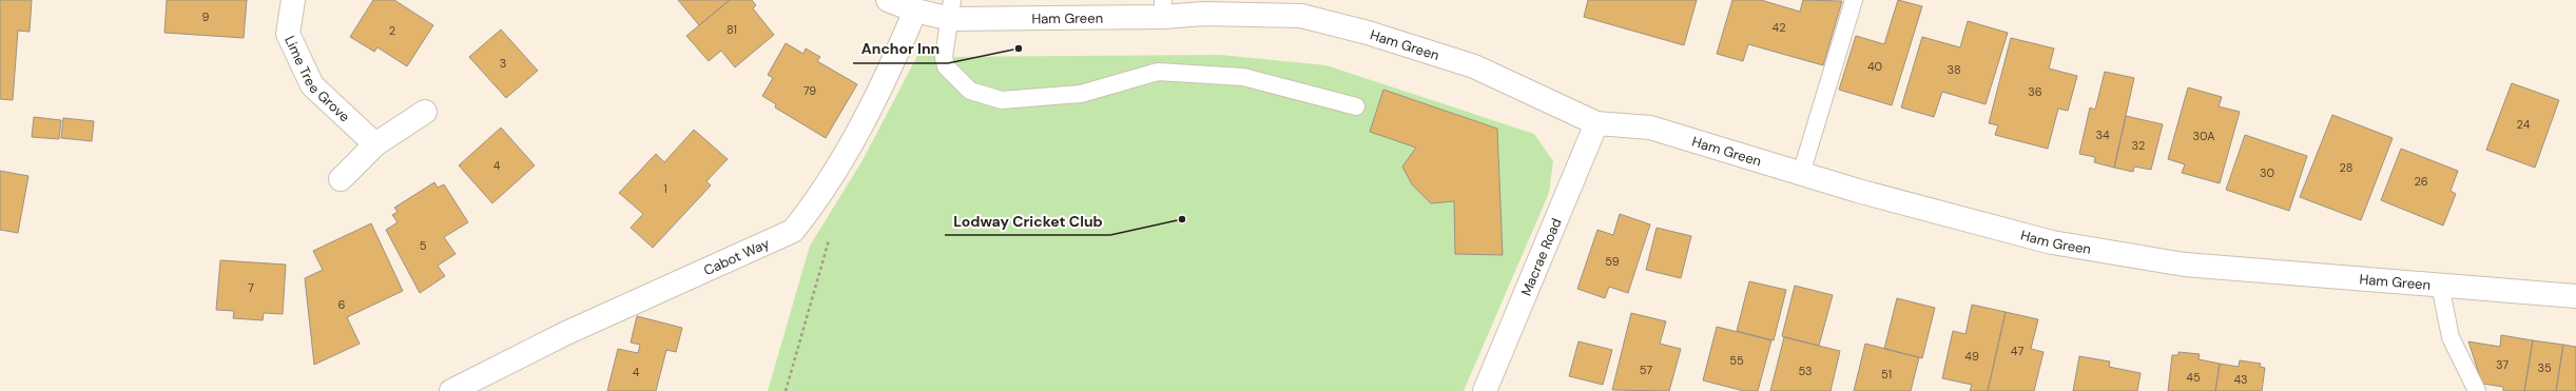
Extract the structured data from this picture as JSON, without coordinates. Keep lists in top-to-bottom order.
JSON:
{
  "streets": {
    "street": [
      "Ham Green",
      "Lime Tree Grove",
      "Cabot Way",
      "Macrae Road"
    ]
  },
  "crossings": [
    ["Ham Green", "Cabot Way"],
    ["Ham Green", "Macrae Road"]
  ],
  "places": ["Anchor Inn", "Lodway Cricket Club"],
  "house_numbers": [
    "9",
    "42",
    "81",
    "2",
    "3",
    "40",
    "38",
    "79",
    "36",
    "24",
    "34",
    "30A",
    "32",
    "4",
    "28",
    "30",
    "26",
    "1",
    "5",
    "59",
    "7",
    "6",
    "47",
    "49",
    "55",
    "37",
    "35",
    "57",
    "53",
    "4",
    "51",
    "45",
    "43"
  ]
}
